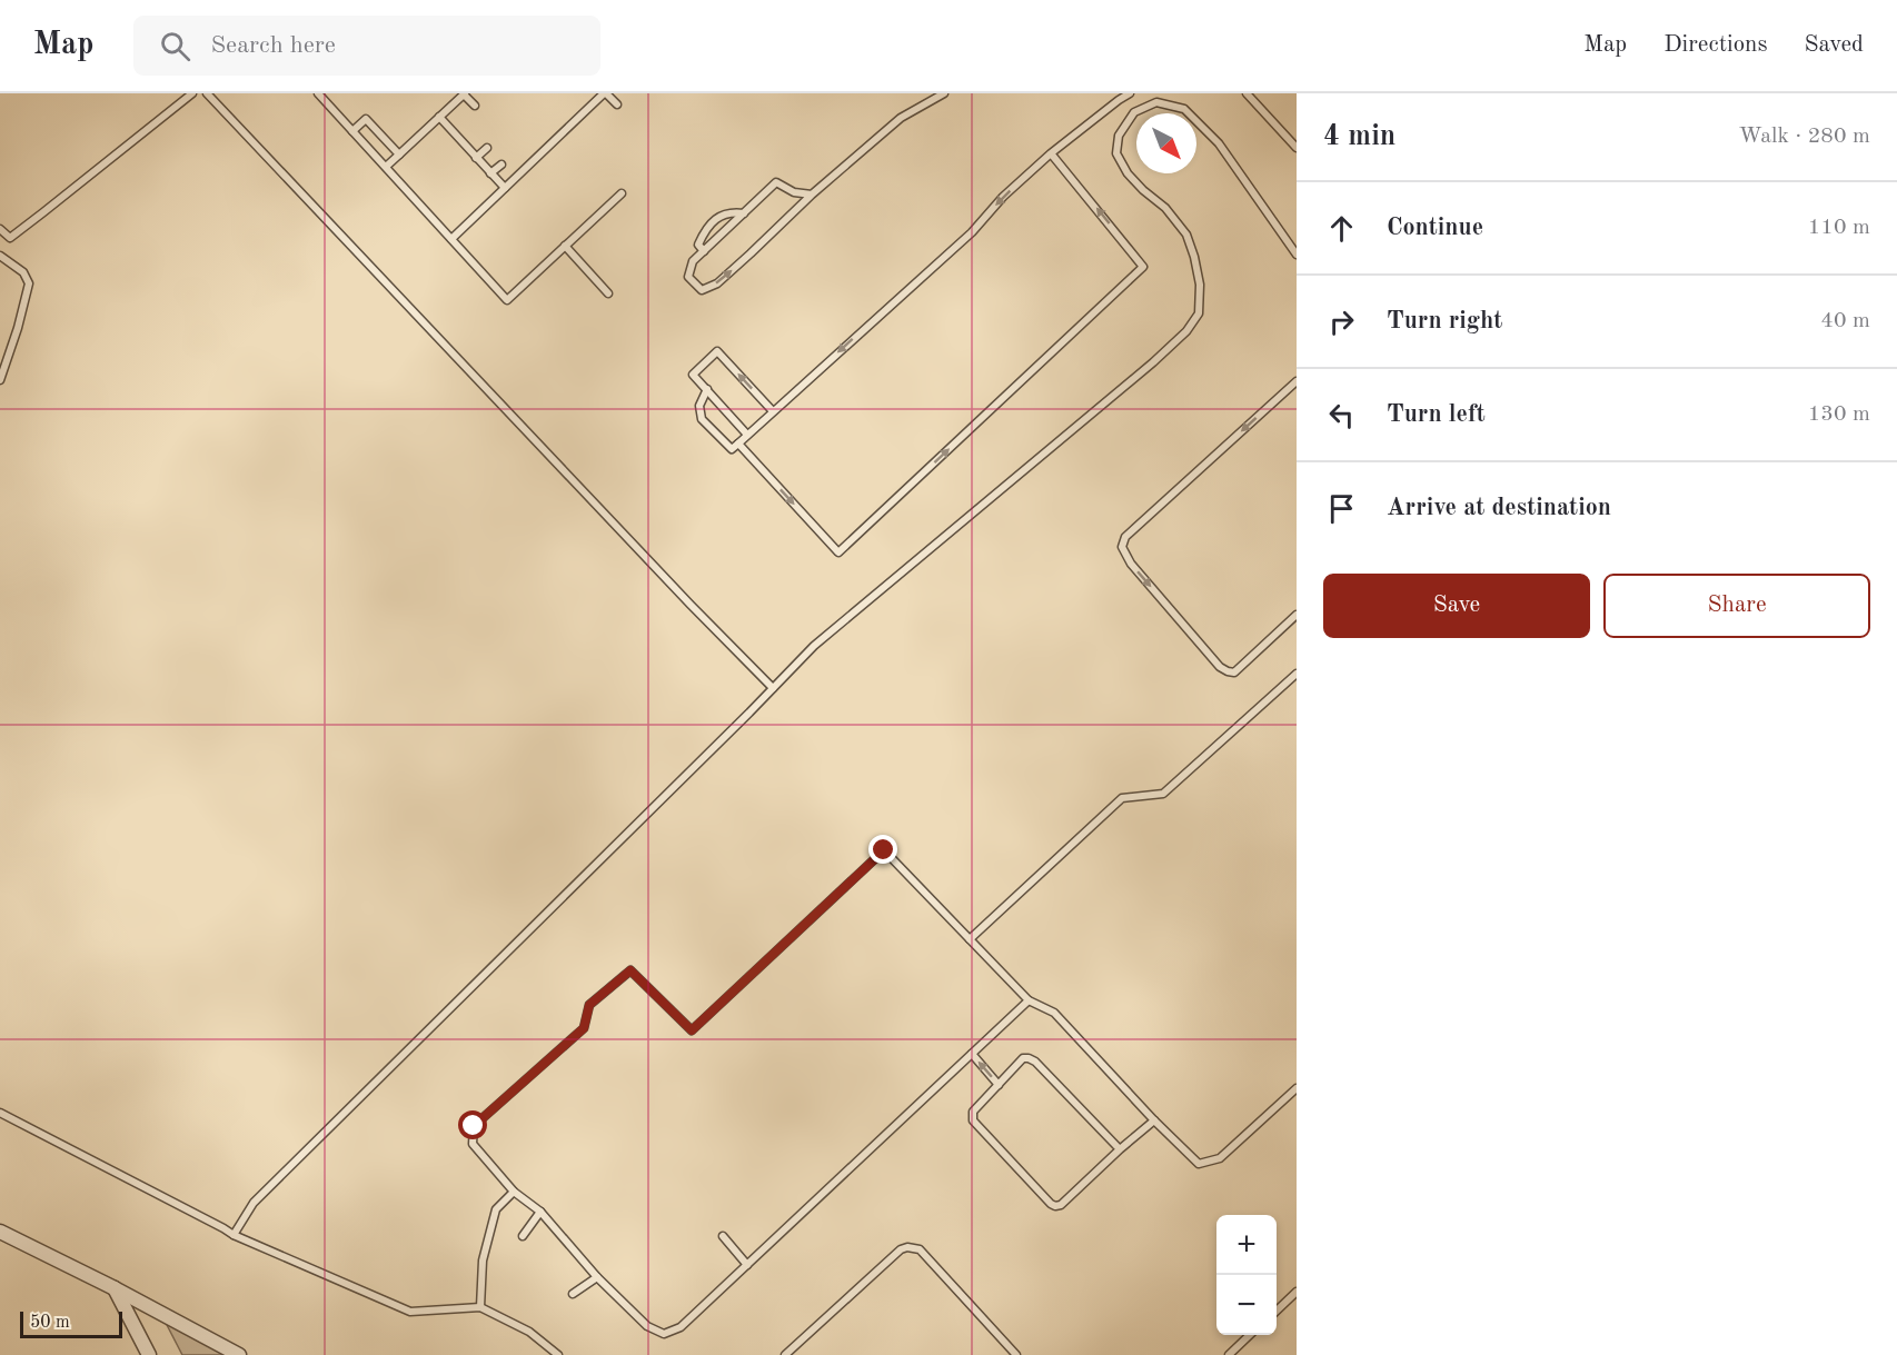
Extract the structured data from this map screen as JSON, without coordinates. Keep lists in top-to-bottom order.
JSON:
{
  "scale_bar": "50 m",
  "north": "bottom right",
  "page": {
    "header": "Map",
    "search": "Search here",
    "nav": ["Map", "Directions", "Saved"],
    "heading": ["4 min", "Walk · 280 m"],
    "list": [
      ["Continue", "110 m"],
      ["Turn right", "40 m"],
      ["Turn left", "130 m"],
      "Arrive at destination"
    ],
    "buttons": ["Save", "Share"],
    "map_buttons": ["+", "−"],
    "scale": "50 m"
  }
}
